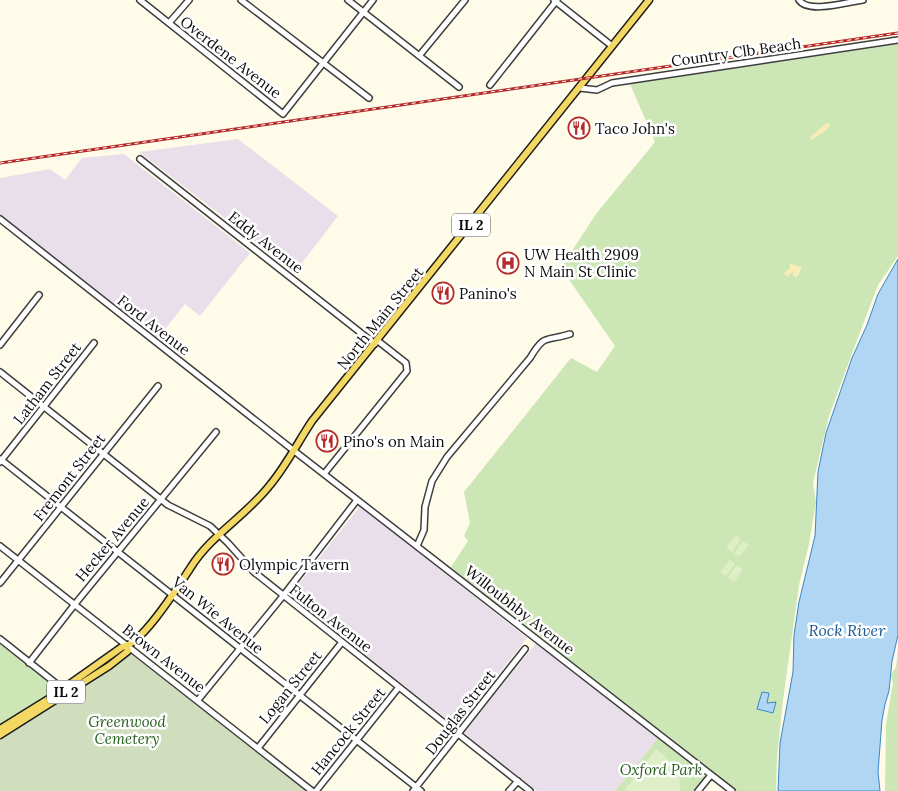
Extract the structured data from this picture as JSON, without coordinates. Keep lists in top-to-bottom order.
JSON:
{
  "streets": {
    "main road": ["IL 2", "North Main Street"],
    "street": [
      "Country Clb Beach",
      "Overdene Avenue",
      "Eddy Avenue",
      "Ford Avenue",
      "Latham Street",
      "Fremont Street",
      "Hecker Avenue",
      "Willoubhby Avenue",
      "Van Wie Avenue",
      "Fulton Avenue",
      "Brown Avenue",
      "Logan Street",
      "Douglas Street",
      "Hancock Street"
    ]
  },
  "crossings": [
    ["Country Clb Beach", "North Main Street"],
    ["Eddy Avenue", "North Main Street"],
    ["Eddy Avenue", "Willoubhby Avenue"],
    ["North Main Street", "Ford Avenue"],
    ["North Main Street", "Willoubhby Avenue"],
    ["North Main Street", "Van Wie Avenue"],
    ["North Main Street", "Fulton Avenue"],
    ["North Main Street", "Brown Avenue"],
    ["Ford Avenue", "Willoubhby Avenue"],
    ["Latham Street", "Van Wie Avenue"],
    ["Latham Street", "Fulton Avenue"],
    ["Fremont Street", "Van Wie Avenue"],
    ["Fremont Street", "Fulton Avenue"],
    ["Fremont Street", "Brown Avenue"],
    ["Hecker Avenue", "Van Wie Avenue"],
    ["Hecker Avenue", "Fulton Avenue"],
    ["Hecker Avenue", "Brown Avenue"],
    ["Van Wie Avenue", "Logan Street"],
    ["Van Wie Avenue", "Douglas Street"],
    ["Van Wie Avenue", "Hancock Street"],
    ["Fulton Avenue", "Logan Street"],
    ["Fulton Avenue", "Douglas Street"],
    ["Fulton Avenue", "Hancock Street"],
    ["Brown Avenue", "Logan Street"]
  ],
  "water": ["Rock River"],
  "parks": ["Greenwood Cemetery", "Oxford Park"],
  "places": {
    "restaurant": [
      "Taco John's",
      "Panino's",
      "Pino's on Main",
      "Olympic Tavern"
    ],
    "hospital": ["UW Health 2909 N Main St Clinic"]
  }
}
